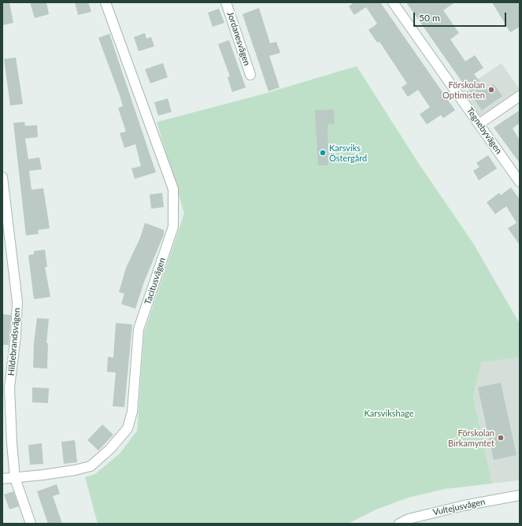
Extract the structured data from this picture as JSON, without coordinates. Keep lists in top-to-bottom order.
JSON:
{
  "streets": {
    "street": [
      "Jordanesvägen",
      "Tegnebyvägen",
      "Tacitusvägen",
      "Hildebrandsvägen",
      "Vultejusvägen"
    ]
  },
  "crossings": [
    ["Tacitusvägen", "Hildebrandsvägen"]
  ],
  "parks": ["Karsvikshage"],
  "places": ["Förskolan Optimisten", "Karsviks Östergård", "Förskolan Birkamyntet"],
  "scale_bar": "50 m"
}
